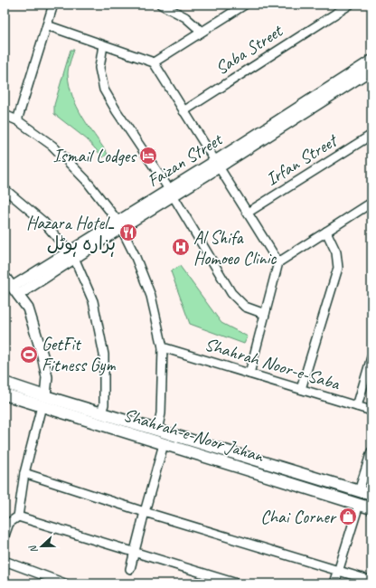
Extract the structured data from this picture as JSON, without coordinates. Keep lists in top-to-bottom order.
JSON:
{
  "streets": {
    "main road": ["Shahrah-e-Noor Jahan"],
    "street": [
      "Saba Street",
      "Faizan Street",
      "Irfan Street",
      "Shahrah Noor-e-Saba"
    ]
  },
  "places": {
    "hotel": ["Ismail Lodges"],
    "restaurant": ["Hazara Hotel۔ ہزارہ ہوٹل"],
    "hospital": ["Al Shifa Homoeo Clinic"],
    "sports": ["GetFit Fitness Gym"],
    "shop": ["Chai Corner"]
  },
  "north": "left"
}
